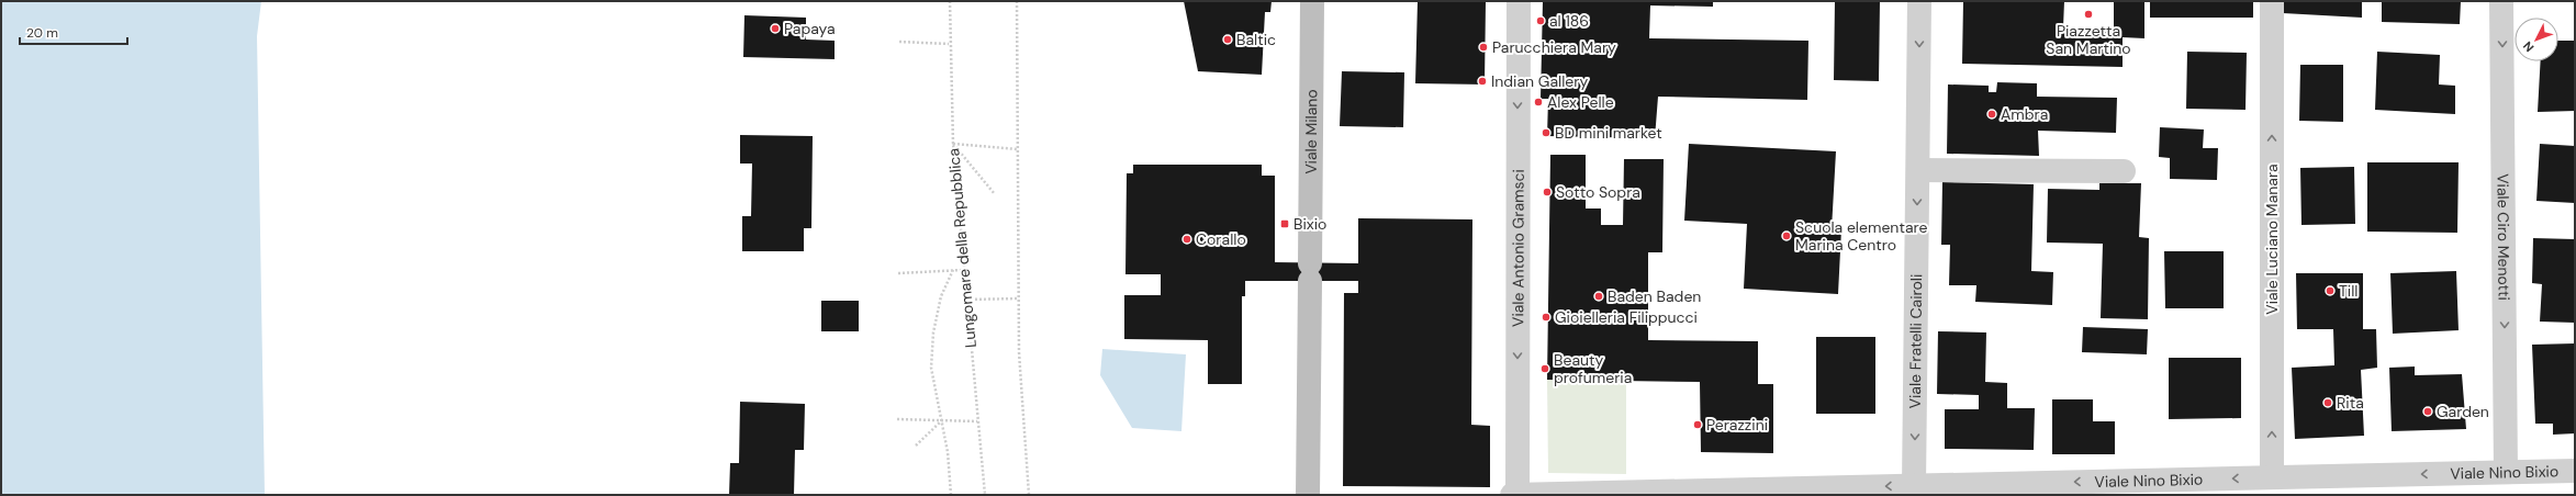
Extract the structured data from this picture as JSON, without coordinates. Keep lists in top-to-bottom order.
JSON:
{
  "streets": {
    "street": [
      "Viale Milano",
      "Viale Ciro Menotti",
      "Viale Luciano Manara",
      "Viale Antonio Gramsci",
      "Viale Fratelli Cairoli",
      "Viale Nino Bixio"
    ],
    "path": ["Lungomare della Repubblica"]
  },
  "crossings": [
    ["Viale Ciro Menotti", "Viale Nino Bixio"],
    ["Viale Luciano Manara", "Viale Nino Bixio"],
    ["Viale Antonio Gramsci", "Viale Nino Bixio"],
    ["Viale Fratelli Cairoli", "Viale Nino Bixio"]
  ],
  "one_way": [
    "Viale Ciro Menotti",
    "Viale Luciano Manara",
    "Viale Antonio Gramsci",
    "Viale Fratelli Cairoli",
    "Viale Nino Bixio"
  ],
  "places": {
    "other": [
      "Piazzetta San Martino",
      "al 186",
      "Papaya",
      "Baltic",
      "Parucchiera Mary",
      "Indian Gallery",
      "Alex Pelle",
      "Ambra",
      "BD mini market",
      "Sotto Sopra",
      "Scuola elementare Marina Centro",
      "Corallo",
      "Till",
      "Baden Baden",
      "Gioielleria Filippucci",
      "Beauty profumeria",
      "Rita",
      "Garden",
      "Perazzini"
    ],
    "transit": ["Bixio"]
  },
  "scale_bar": "20 m",
  "north": "bottom left"
}
